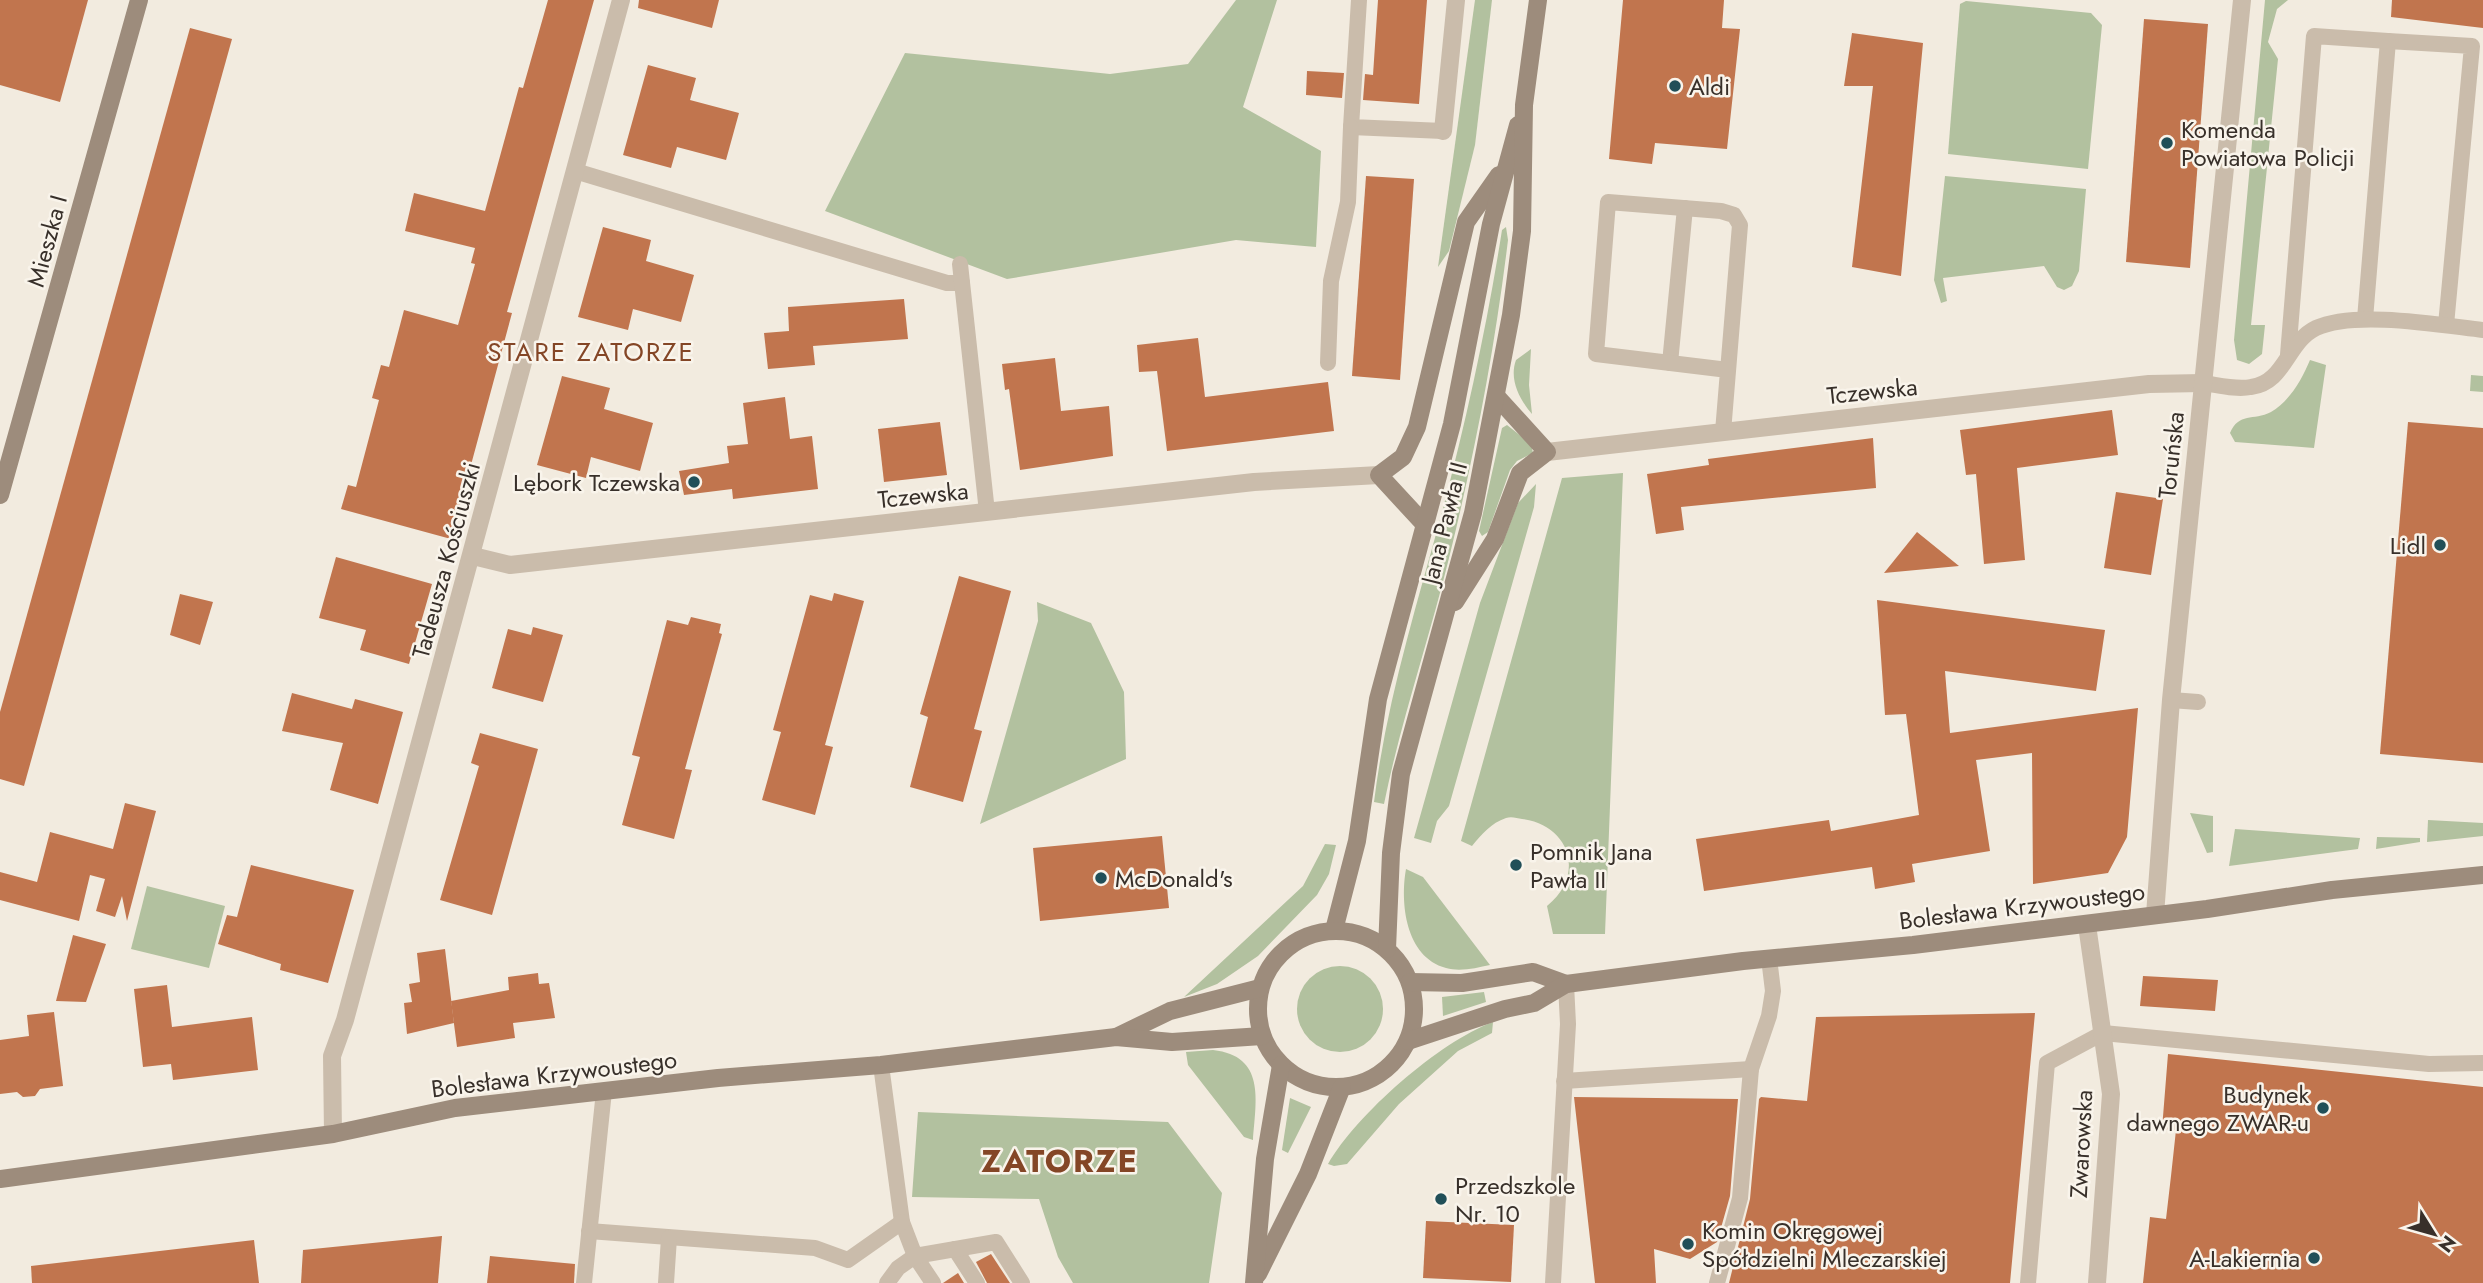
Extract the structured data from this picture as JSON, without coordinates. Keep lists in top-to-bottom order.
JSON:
{
  "streets": {
    "main road": ["Mieszka I", "Jana Pawła II", "Bolesława Krzywoustego"],
    "street": [
      "Tczewska",
      "Toruńska",
      "Tadeusza Kościuszki",
      "Zwarowska"
    ]
  },
  "crossings": [
    ["Tczewska", "Toruńska"],
    ["Tczewska", "Tadeusza Kościuszki"],
    ["Toruńska", "Bolesława Krzywoustego"],
    ["Jana Pawła II", "Bolesława Krzywoustego"],
    ["Tadeusza Kościuszki", "Bolesława Krzywoustego"],
    ["Bolesława Krzywoustego", "Zwarowska"]
  ],
  "districts": ["STARE ZATORZE", "ZATORZE"],
  "places": [
    "Aldi",
    "Komenda Powiatowa Policji",
    "Lębork Tczewska",
    "Lidl",
    "Pomnik Jana Pawła II",
    "McDonald's",
    "Budynek dawnego ZWAR-u",
    "Przedszkole Nr. 10",
    "Komin Okręgowej Spółdzielni Mleczarskiej",
    "A-Lakiernia"
  ],
  "north": "bottom right"
}
